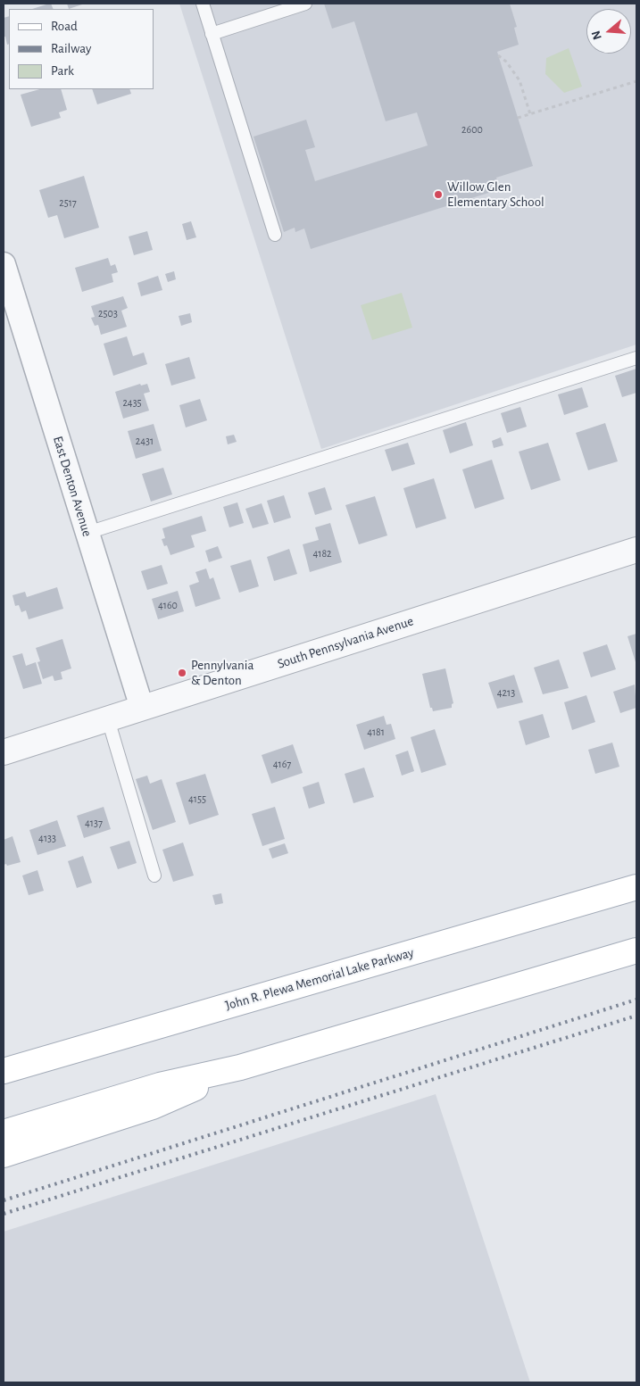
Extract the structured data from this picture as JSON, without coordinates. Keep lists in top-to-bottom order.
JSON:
{
  "streets": {
    "main road": ["John R. Plewa Memorial Lake Parkway"],
    "street": ["East Denton Avenue", "South Pennsylvania Avenue"]
  },
  "crossings": [
    ["East Denton Avenue", "South Pennsylvania Avenue"]
  ],
  "places": ["Willow Glen Elementary School", "Pennylvania & Denton"],
  "house_numbers": [
    "2600",
    "2517",
    "2503",
    "2435",
    "2431",
    "4182",
    "4160",
    "4213",
    "4181",
    "4167",
    "4155",
    "4137",
    "4133"
  ],
  "legend": ["Road", "Railway", "Park"],
  "north": "left"
}
